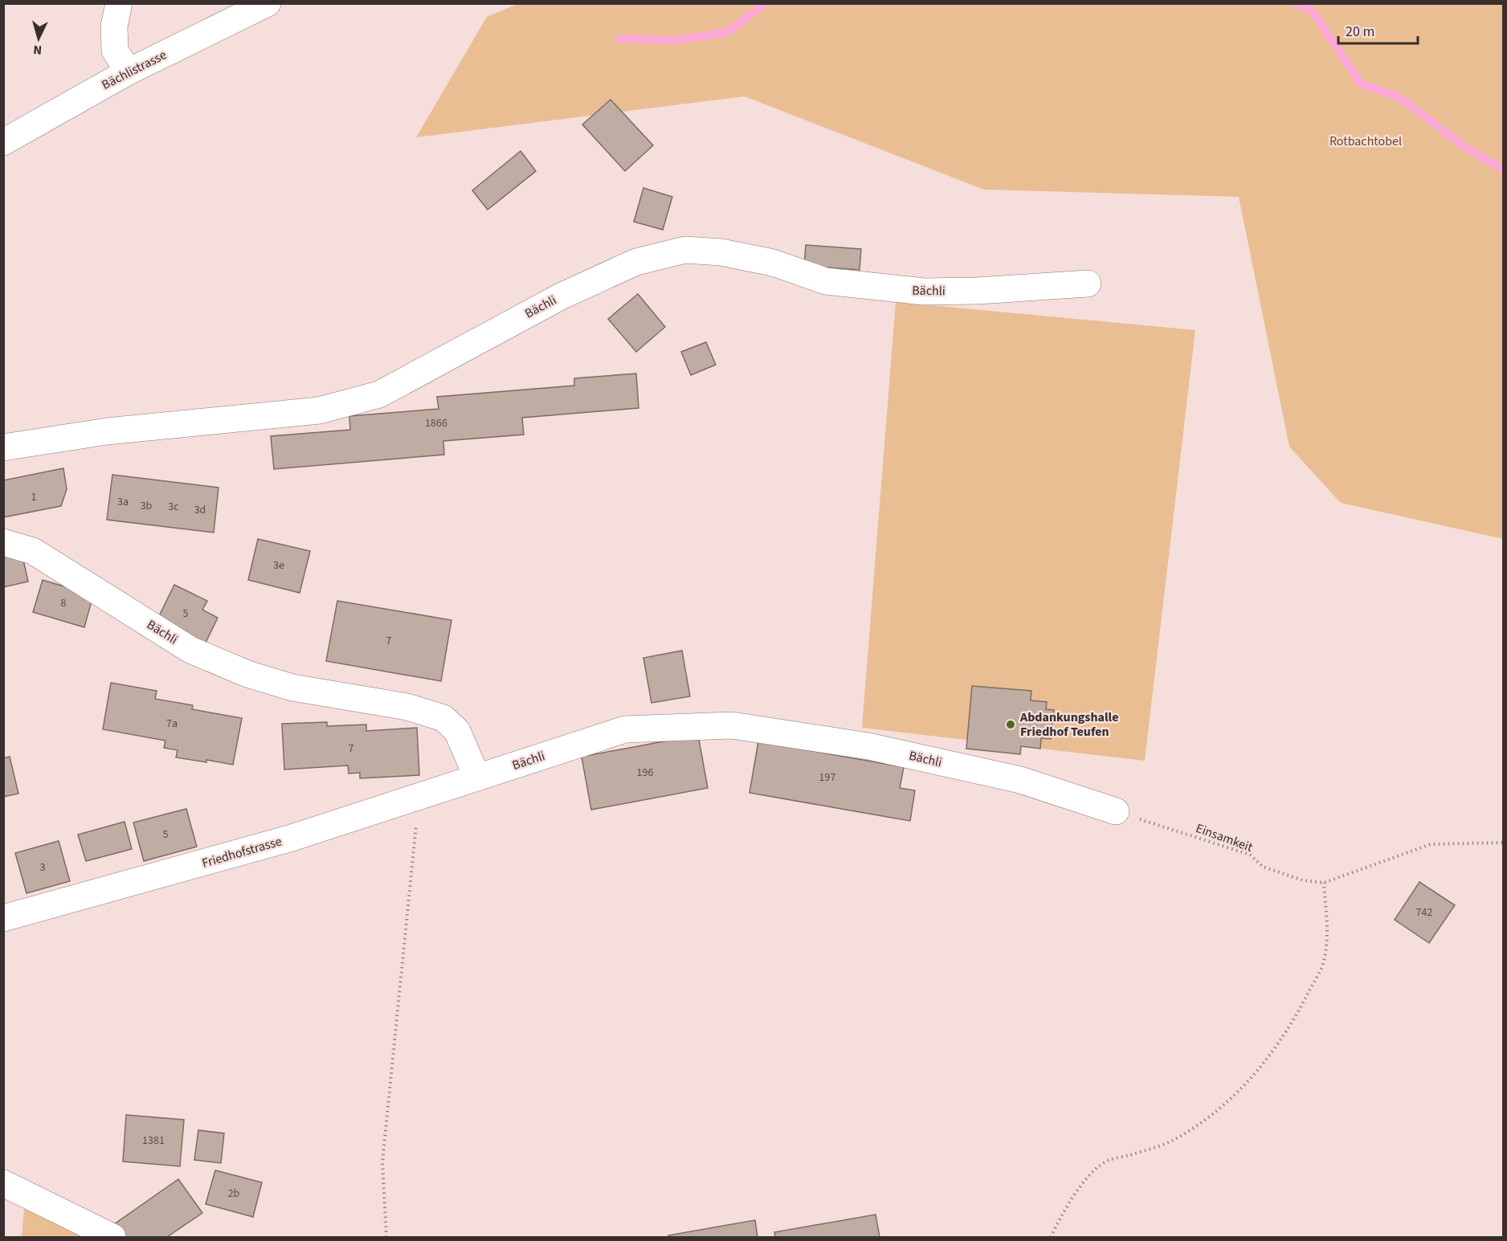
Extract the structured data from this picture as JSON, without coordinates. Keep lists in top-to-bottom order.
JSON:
{
  "streets": {
    "street": ["Bächlistrasse", "Bächli", "Friedhofstrasse"],
    "path": ["Einsamkeit"]
  },
  "crossings": [
    ["Bächli", "Einsamkeit"],
    ["Bächli", "Friedhofstrasse"]
  ],
  "parks": ["Rotbachtobel"],
  "places": ["Abdankungshalle Friedhof Teufen"],
  "house_numbers": [
    "1866",
    "1",
    "3a",
    "3b",
    "3c",
    "3d",
    "3e",
    "8",
    "5",
    "7",
    "7a",
    "7",
    "196",
    "197",
    "5",
    "3",
    "742",
    "1381",
    "2b"
  ],
  "scale_bar": "20 m",
  "north": "bottom"
}
